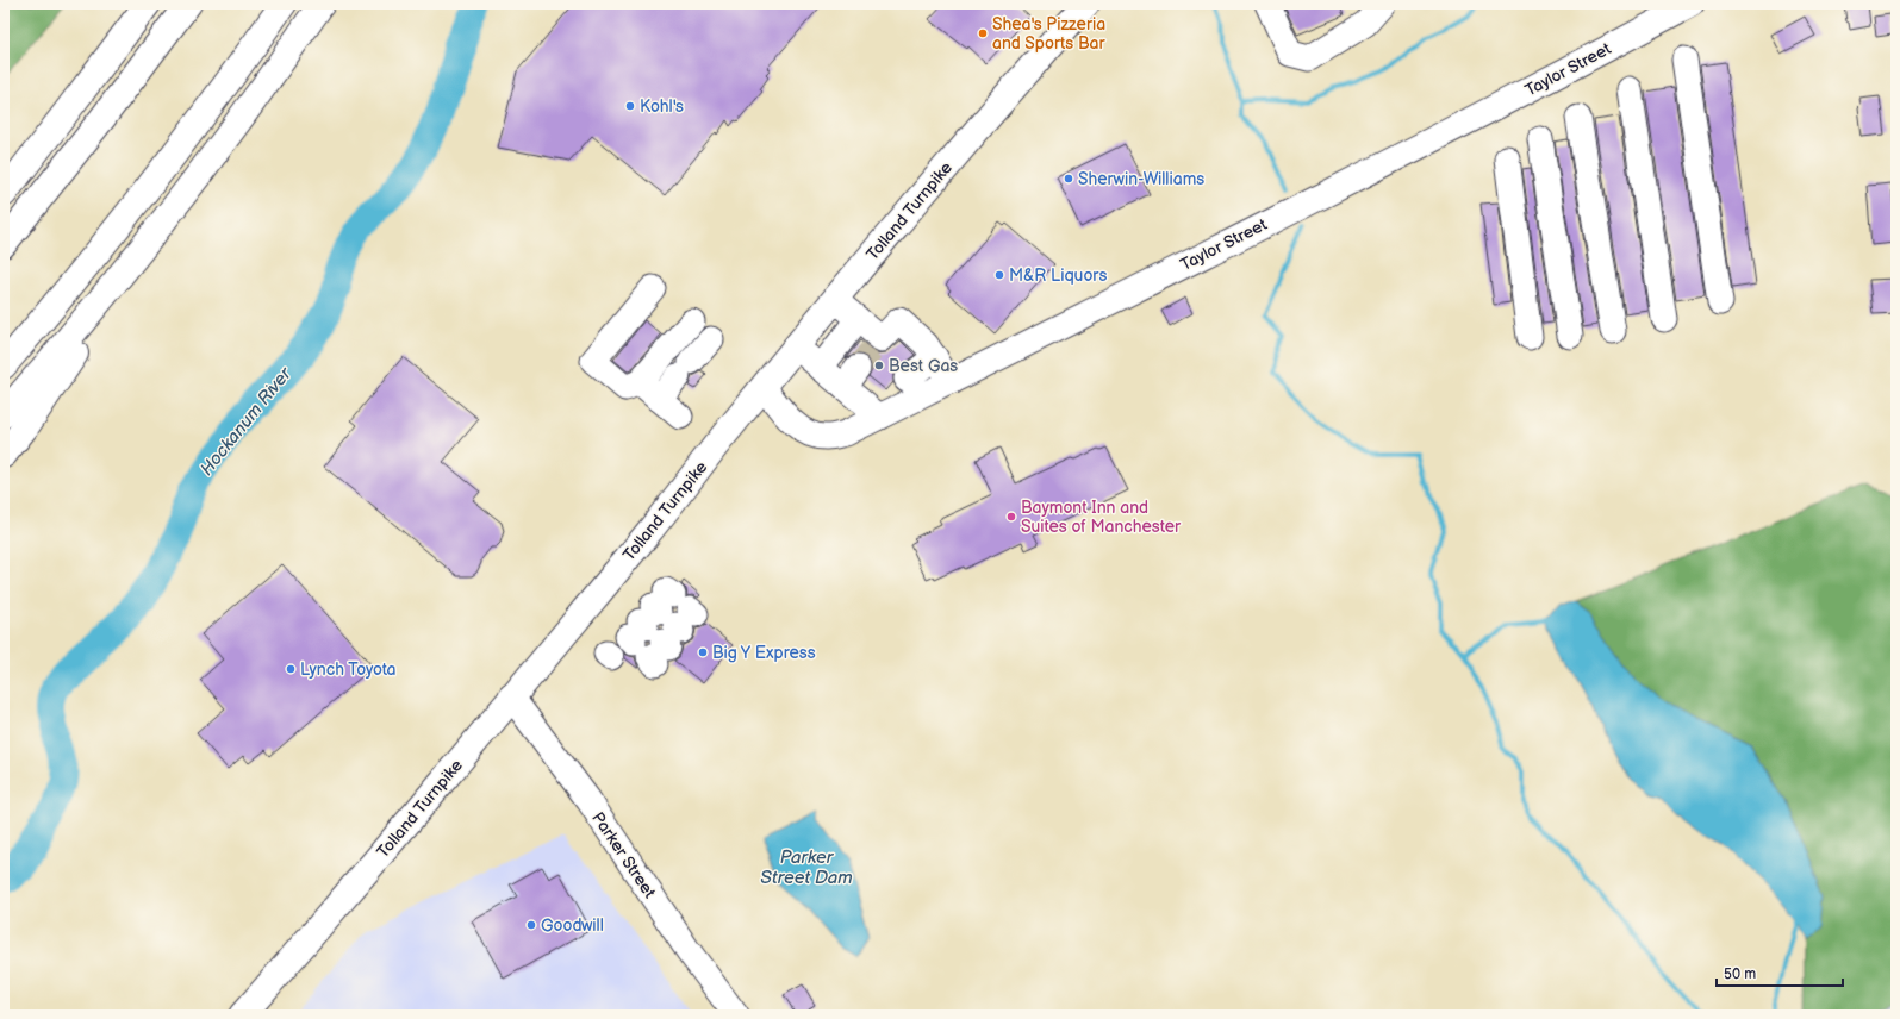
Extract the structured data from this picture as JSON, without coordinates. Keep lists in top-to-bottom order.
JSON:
{
  "streets": {
    "main road": ["Tolland Turnpike"],
    "street": ["Taylor Street", "Parker Street"]
  },
  "crossings": [
    ["Taylor Street", "Tolland Turnpike"],
    ["Tolland Turnpike", "Parker Street"]
  ],
  "water": ["Hockanum River", "Parker Street Dam"],
  "places": [
    "Shea's Pizzeria and Sports Bar",
    "Kohl's",
    "Sherwin-Williams",
    "M&R Liquors",
    "Best Gas",
    "Baymont Inn and Suites of Manchester",
    "Big Y Express",
    "Lynch Toyota",
    "Goodwill"
  ],
  "scale_bar": "50 m"
}
